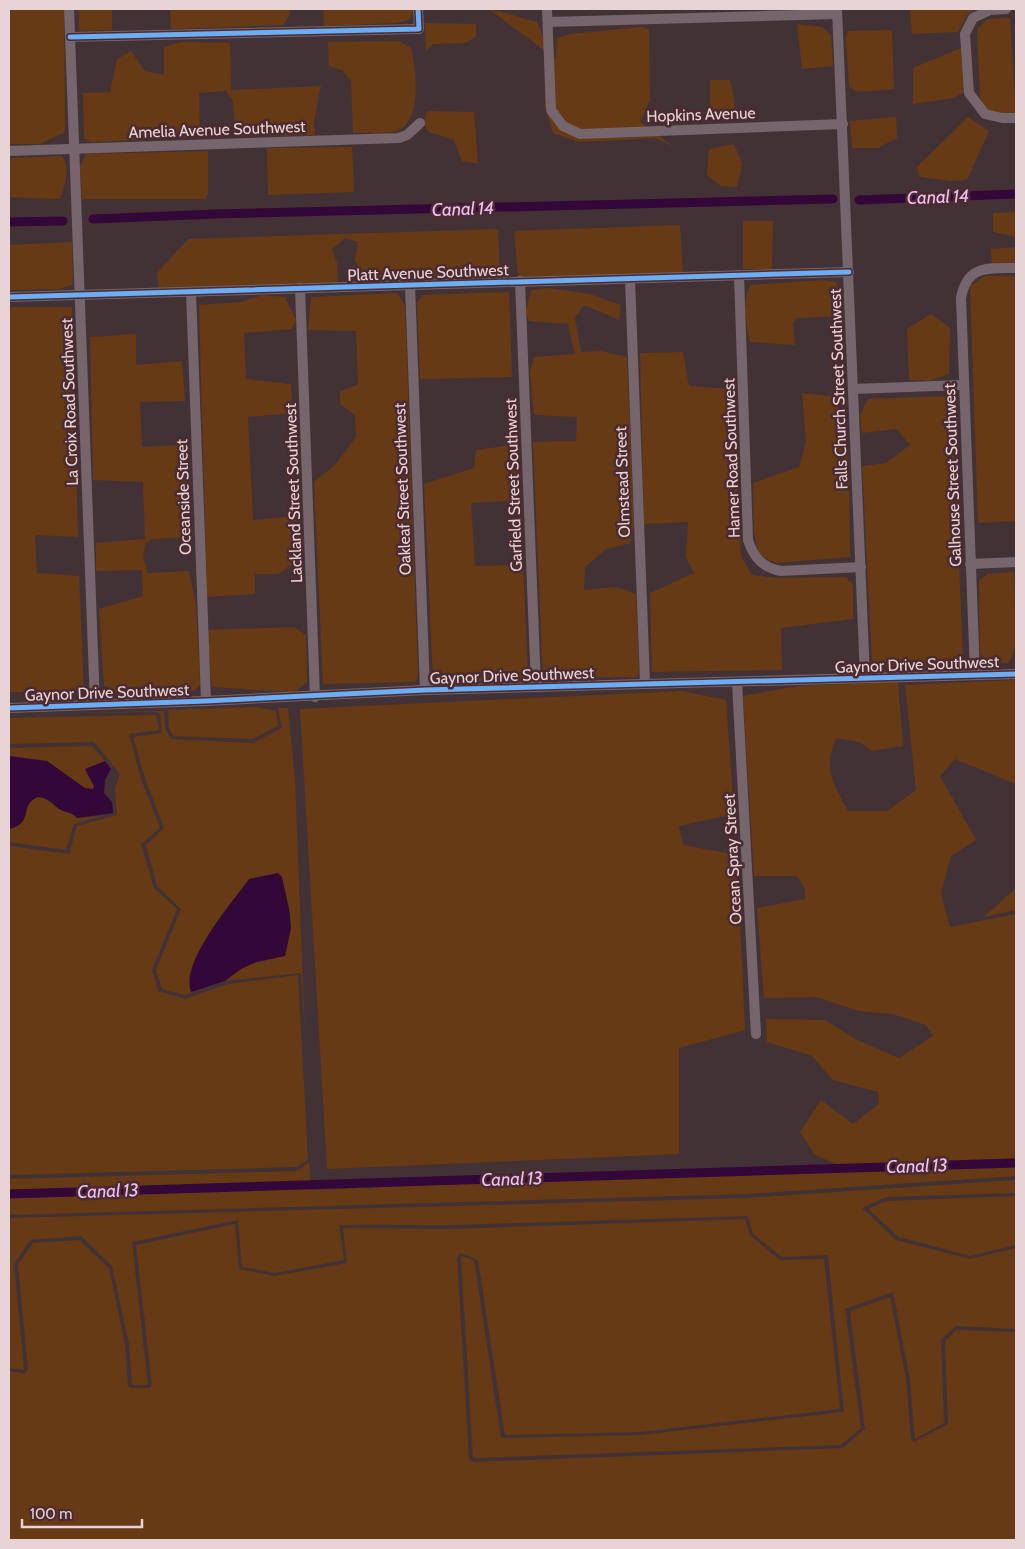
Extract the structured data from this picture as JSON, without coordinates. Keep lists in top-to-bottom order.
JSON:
{
  "streets": {
    "street": [
      "Hopkins Avenue",
      "Amelia Avenue Southwest",
      "Platt Avenue Southwest",
      "Falls Church Street Southwest",
      "La Croix Road Southwest",
      "Hamer Road Southwest",
      "Galhouse Street Southwest",
      "Olmstead Street",
      "Garfield Street Southwest",
      "Oakleaf Street Southwest",
      "Lackland Street Southwest",
      "Oceanside Street",
      "Gaynor Drive Southwest",
      "Ocean Spray Street"
    ]
  },
  "crossings": [
    ["Hopkins Avenue", "Falls Church Street Southwest"],
    ["Amelia Avenue Southwest", "La Croix Road Southwest"],
    ["Platt Avenue Southwest", "Falls Church Street Southwest"],
    ["Platt Avenue Southwest", "La Croix Road Southwest"],
    ["Platt Avenue Southwest", "Hamer Road Southwest"],
    ["Platt Avenue Southwest", "Olmstead Street"],
    ["Platt Avenue Southwest", "Garfield Street Southwest"],
    ["Platt Avenue Southwest", "Oakleaf Street Southwest"],
    ["Platt Avenue Southwest", "Lackland Street Southwest"],
    ["Platt Avenue Southwest", "Oceanside Street"],
    ["Falls Church Street Southwest", "Hamer Road Southwest"],
    ["Falls Church Street Southwest", "Gaynor Drive Southwest"],
    ["La Croix Road Southwest", "Gaynor Drive Southwest"],
    ["Galhouse Street Southwest", "Gaynor Drive Southwest"],
    ["Olmstead Street", "Gaynor Drive Southwest"],
    ["Garfield Street Southwest", "Gaynor Drive Southwest"],
    ["Oakleaf Street Southwest", "Gaynor Drive Southwest"],
    ["Lackland Street Southwest", "Gaynor Drive Southwest"],
    ["Oceanside Street", "Gaynor Drive Southwest"],
    ["Gaynor Drive Southwest", "Ocean Spray Street"]
  ],
  "water": ["Canal 14", "Canal 13"],
  "scale_bar": "100 m"
}
